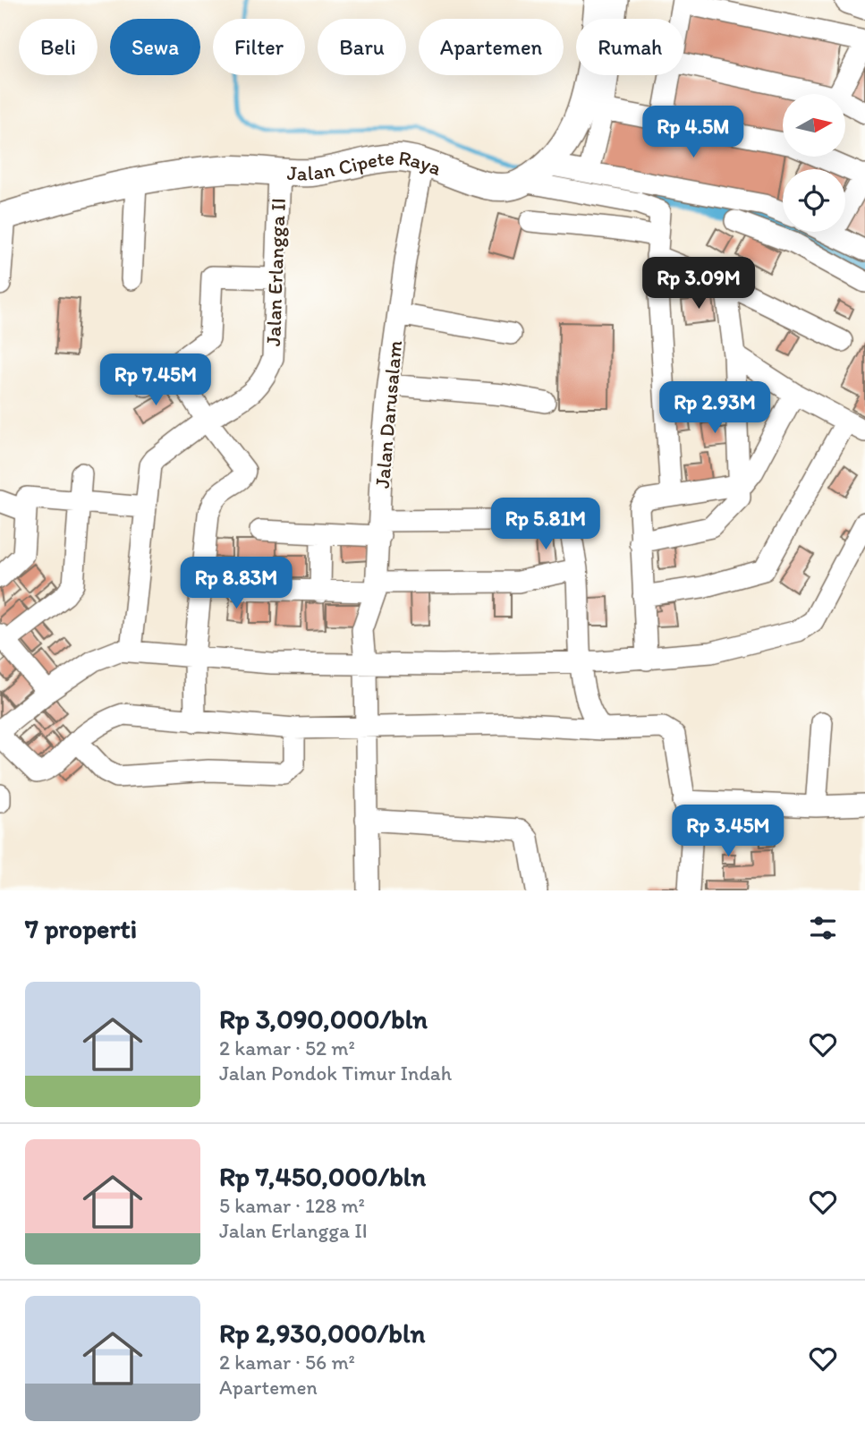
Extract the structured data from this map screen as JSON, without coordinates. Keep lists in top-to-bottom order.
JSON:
{
  "streets": {
    "main road": ["Jalan Cipete Raya"],
    "street": ["Jalan Erlangga II", "Jalan Darusalam"]
  },
  "crossings": [
    ["Jalan Cipete Raya", "Jalan Erlangga II"],
    ["Jalan Cipete Raya", "Jalan Darusalam"]
  ],
  "north": "right",
  "page": {
    "chip": [
      "Beli",
      "Sewa",
      "Filter",
      "Baru",
      "Apartemen",
      "Rumah"
    ],
    "price": [
      "Rp 4.5M",
      "Rp 3.09M",
      "Rp 7.45M",
      "Rp 2.93M",
      "Rp 5.81M",
      "Rp 8.83M",
      "Rp 3.45M"
    ],
    "heading": "7 properti",
    "list": [
      {
        "name": "Rp 3,090,000/bln",
        "note": "2 kamar · 52 m² · Jalan Pondok Timur Indah"
      },
      {
        "name": "Rp 7,450,000/bln",
        "note": "5 kamar · 128 m² · Jalan Erlangga II"
      },
      {
        "name": "Rp 2,930,000/bln",
        "note": "2 kamar · 56 m² · Apartemen"
      }
    ]
  }
}
